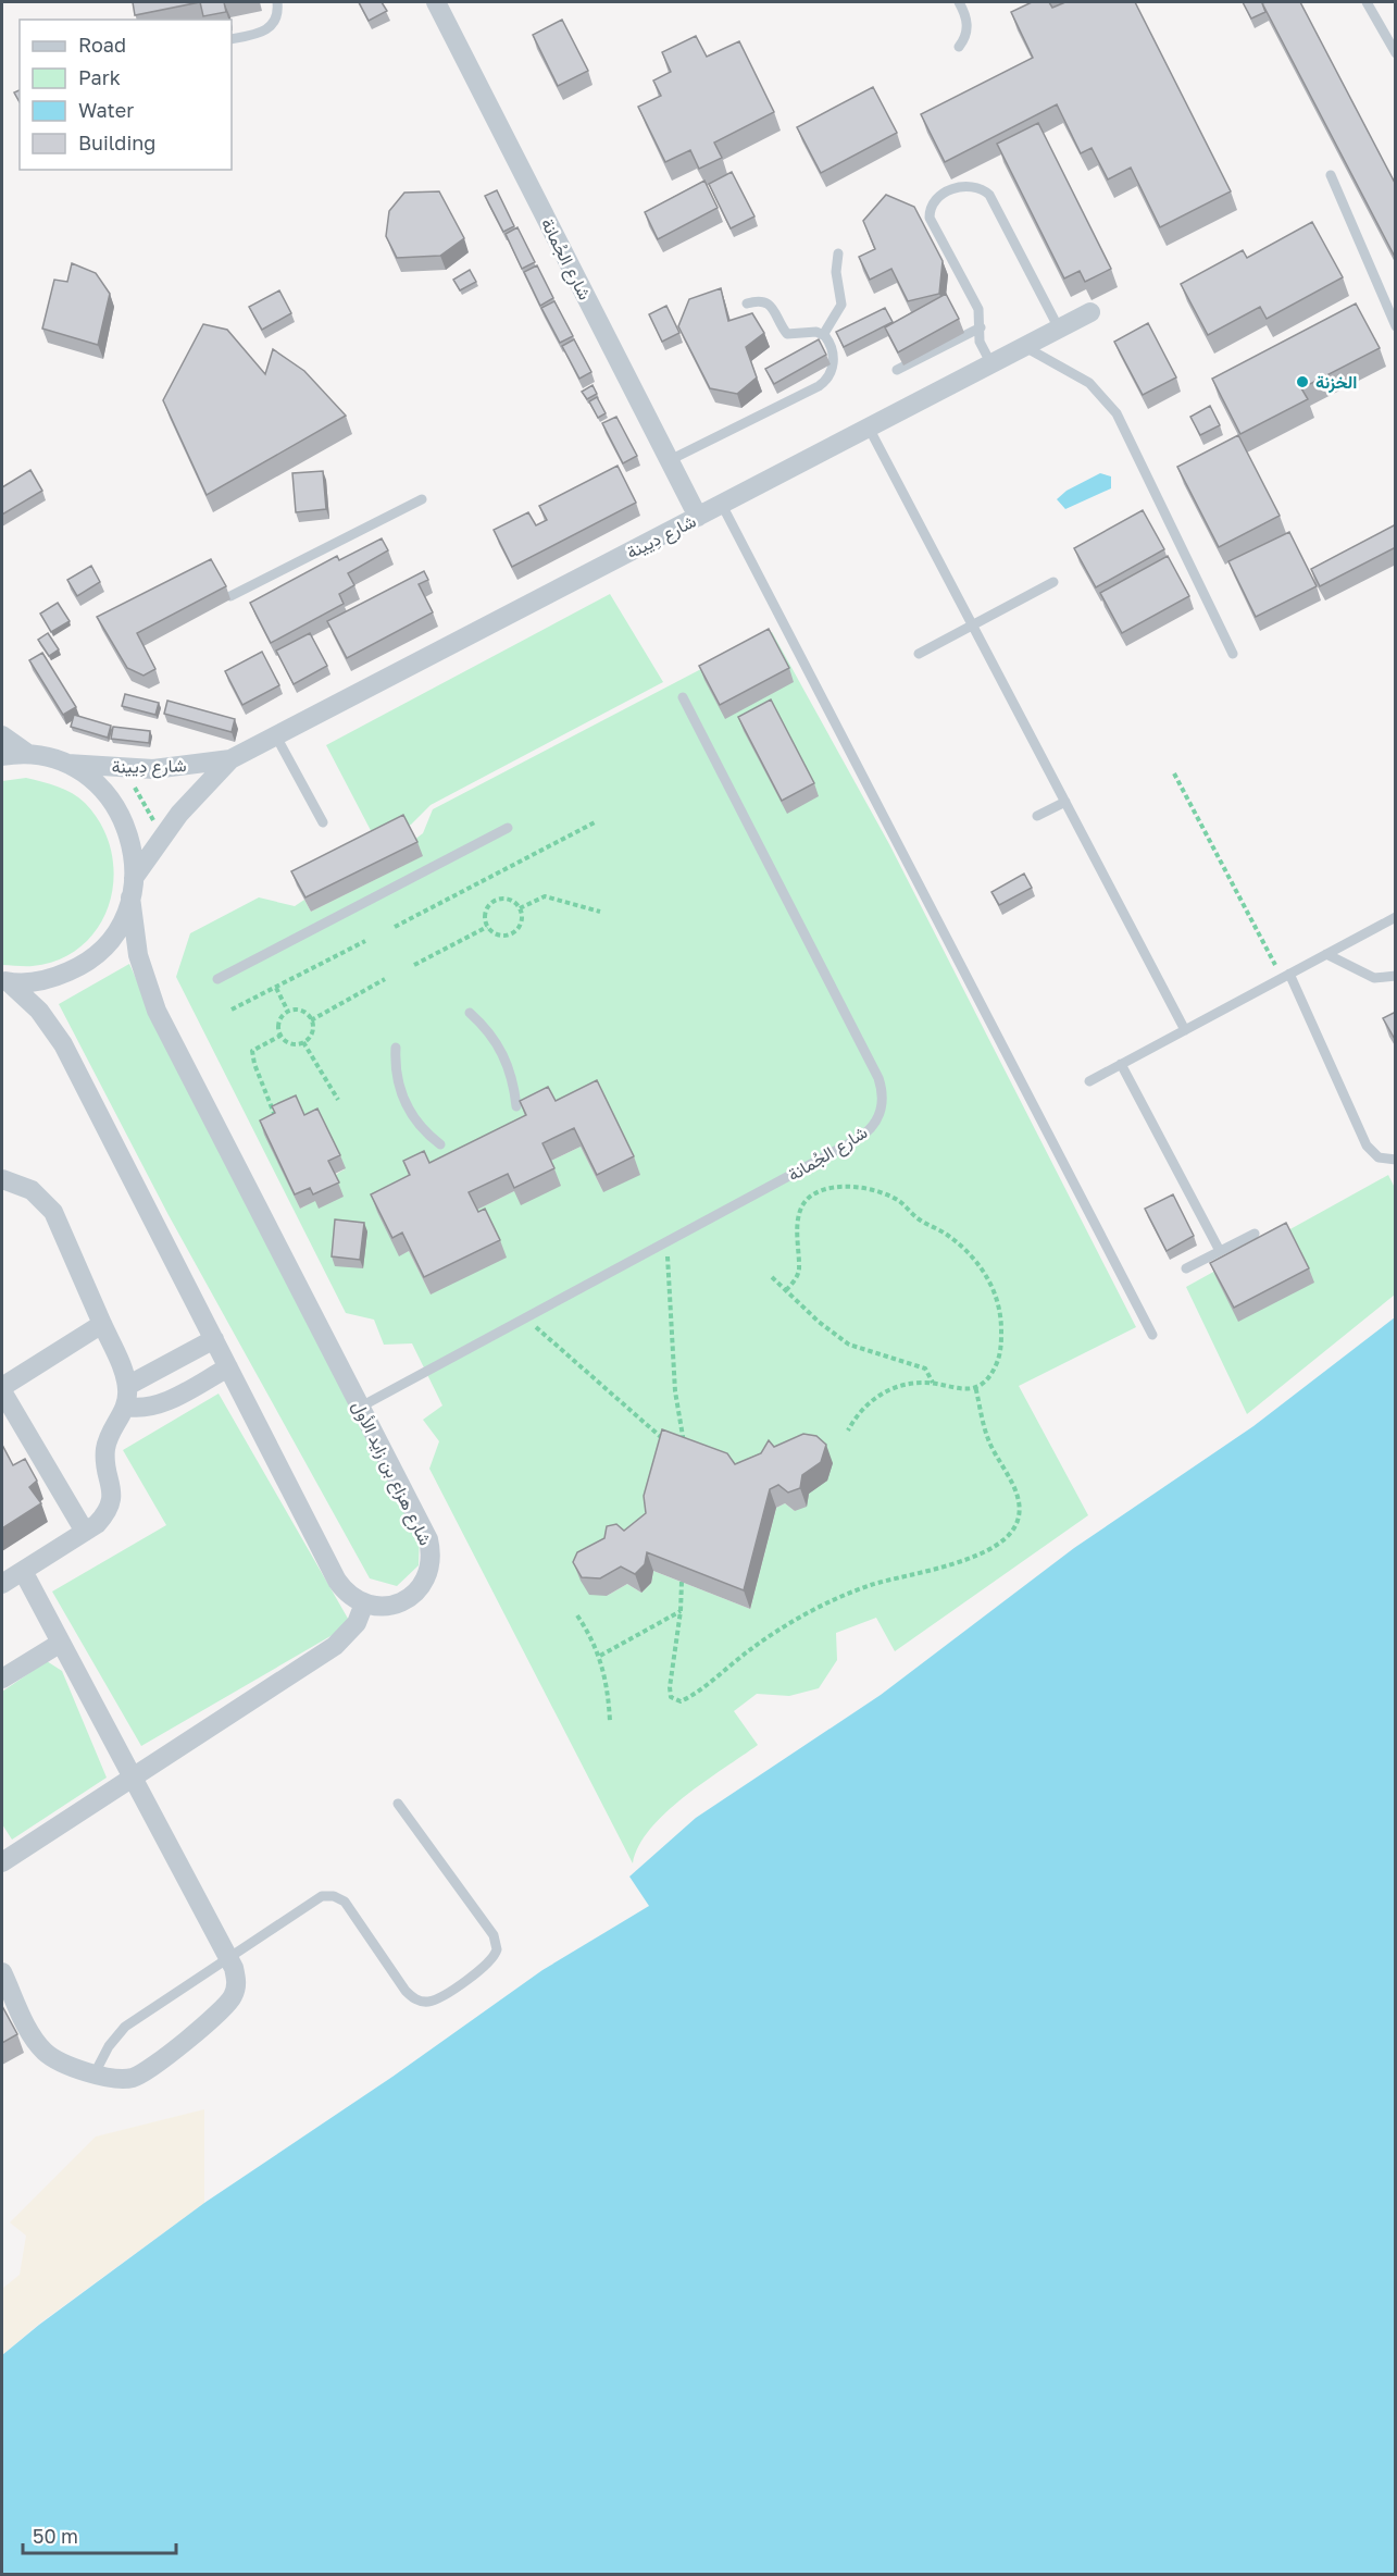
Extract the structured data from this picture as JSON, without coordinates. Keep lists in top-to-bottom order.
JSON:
{
  "streets": {
    "street": ["شارع الجُمانة", "شارع دِيينة", "شارع هزاع بن زايد الأول"]
  },
  "crossings": [
    ["شارع الجُمانة", "شارع دِيينة"],
    ["شارع الجُمانة", "شارع هزاع بن زايد الأول"],
    ["شارع دِيينة", "شارع هزاع بن زايد الأول"]
  ],
  "places": ["الخزنة"],
  "legend": [
    "Road",
    "Park",
    "Water",
    "Building"
  ],
  "scale_bar": "50 m"
}
